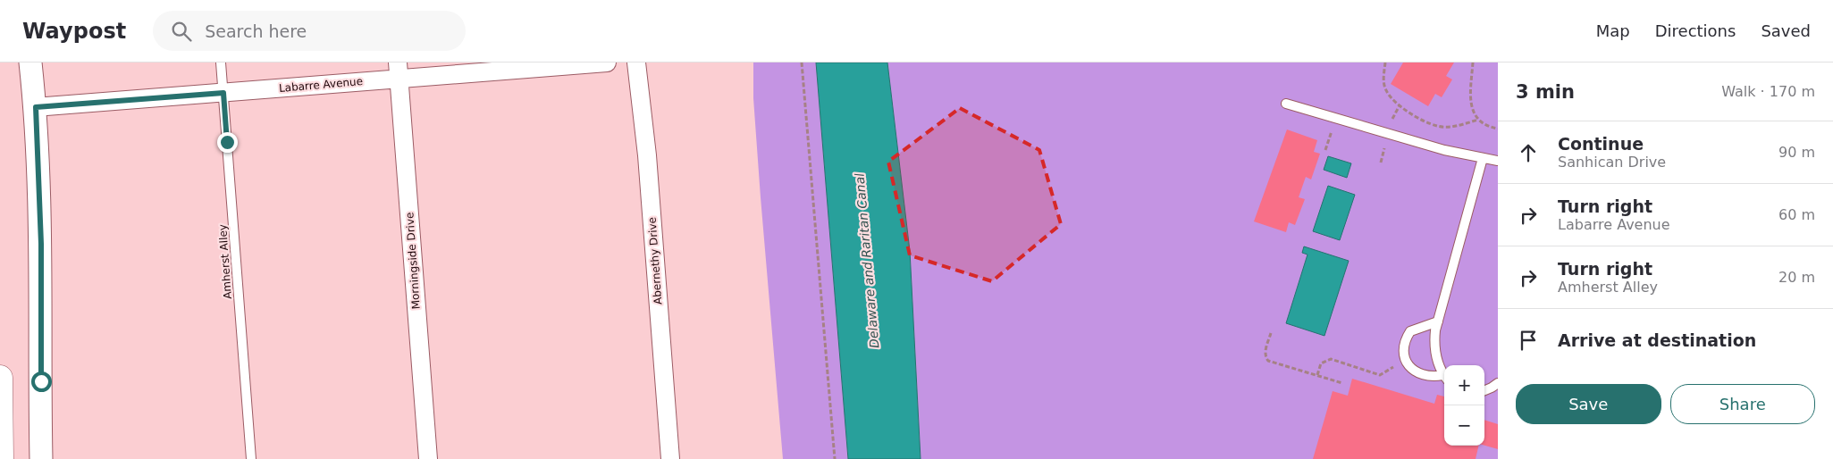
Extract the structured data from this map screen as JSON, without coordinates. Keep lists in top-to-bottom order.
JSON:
{
  "streets": {
    "street": ["Labarre Avenue", "Morningside Drive", "Abernethy Drive"],
    "lane": ["Amherst Alley"]
  },
  "crossings": [
    ["Labarre Avenue", "Morningside Drive"],
    ["Labarre Avenue", "Amherst Alley"]
  ],
  "water": ["Delaware and Raritan Canal"],
  "page": {
    "header": "Waypost",
    "search": "Search here",
    "nav": ["Map", "Directions", "Saved"],
    "heading": ["3 min", "Walk · 170 m"],
    "list": [
      ["Continue", "Sanhican Drive", "90 m"],
      ["Turn right", "Labarre Avenue", "60 m"],
      ["Turn right", "Amherst Alley", "20 m"],
      "Arrive at destination"
    ],
    "map_buttons": ["+", "−"],
    "buttons": ["Save", "Share"]
  }
}
